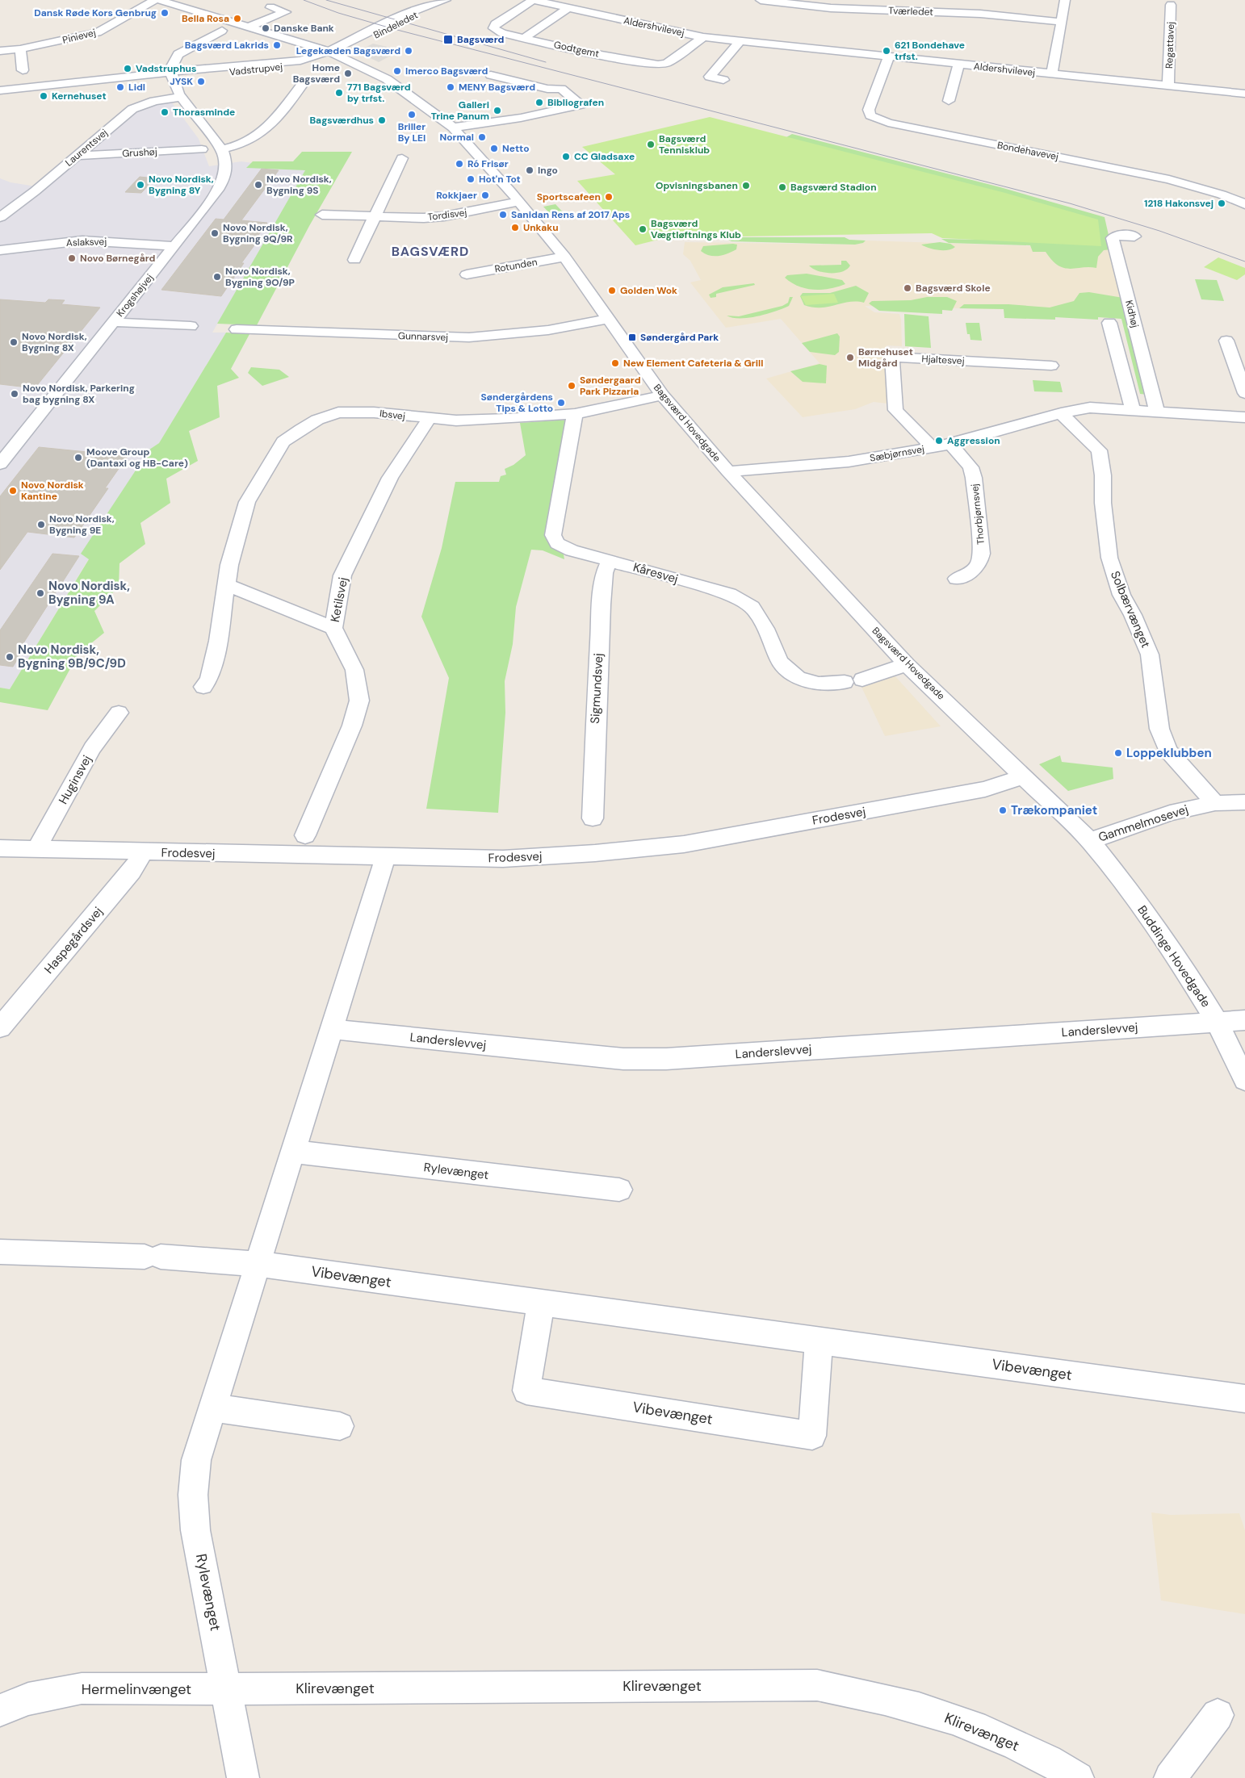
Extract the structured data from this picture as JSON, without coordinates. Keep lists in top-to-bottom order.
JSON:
{
  "streets": {
    "street": [
      "Tværledet",
      "Bindeledet",
      "Aldershvilevej",
      "Pinievej",
      "Regattavej",
      "Godtgemt",
      "Vadstrupvej",
      "Laurentsvej",
      "Bondehavevej",
      "Grushøj",
      "Tordisvej",
      "Aslaksvej",
      "Rotunden",
      "Krogshøjvej",
      "Kidhøj",
      "Gunnarsvej",
      "Hjaltesvej",
      "Ibsvej",
      "Bagsværd Hovedgade",
      "Sæbjørnsvej",
      "Thorbjørnsvej",
      "Kåresvej",
      "Ketilsvej",
      "Solbærvænget",
      "Sigmundsvej",
      "Huginsvej",
      "Frodesvej",
      "Gammelmosevej",
      "Haspegårdsvej",
      "Buddinge Hovedgade",
      "Landerslevvej",
      "Rylevænget",
      "Vibevænget",
      "Klirevænget",
      "Hermelinvænget"
    ]
  },
  "crossings": [
    ["Bindeledet", "Vadstrupvej"],
    ["Bindeledet", "Bagsværd Hovedgade"],
    ["Aldershvilevej", "Regattavej"],
    ["Aldershvilevej", "Godtgemt"],
    ["Aldershvilevej", "Bondehavevej"],
    ["Vadstrupvej", "Bagsværd Hovedgade"],
    ["Laurentsvej", "Grushøj"],
    ["Tordisvej", "Bagsværd Hovedgade"],
    ["Aslaksvej", "Krogshøjvej"],
    ["Rotunden", "Bagsværd Hovedgade"],
    ["Kidhøj", "Sæbjørnsvej"],
    ["Gunnarsvej", "Bagsværd Hovedgade"],
    ["Hjaltesvej", "Sæbjørnsvej"],
    ["Ibsvej", "Bagsværd Hovedgade"],
    ["Ibsvej", "Kåresvej"],
    ["Ibsvej", "Ketilsvej"],
    ["Bagsværd Hovedgade", "Sæbjørnsvej"],
    ["Bagsværd Hovedgade", "Frodesvej"],
    ["Bagsværd Hovedgade", "Gammelmosevej"],
    ["Bagsværd Hovedgade", "Buddinge Hovedgade"],
    ["Sæbjørnsvej", "Thorbjørnsvej"],
    ["Sæbjørnsvej", "Solbærvænget"],
    ["Kåresvej", "Sigmundsvej"],
    ["Solbærvænget", "Gammelmosevej"],
    ["Huginsvej", "Frodesvej"],
    ["Frodesvej", "Haspegårdsvej"],
    ["Frodesvej", "Rylevænget"],
    ["Gammelmosevej", "Buddinge Hovedgade"],
    ["Buddinge Hovedgade", "Landerslevvej"],
    ["Landerslevvej", "Rylevænget"],
    ["Rylevænget", "Vibevænget"],
    ["Rylevænget", "Klirevænget"],
    ["Rylevænget", "Hermelinvænget"],
    ["Klirevænget", "Hermelinvænget"]
  ],
  "districts": ["BAGSVÆRD"],
  "places": {
    "other": [
      "Dansk Røde Kors Genbrug",
      "Bella Rosa",
      "Danske Bank",
      "Bagsværd Lakrids",
      "Legekæden Bagsværd",
      "621 Bondehave trfst.",
      "Vadstruphus",
      "Imerco Bagsværd",
      "Home Bagsværd",
      "JYSK",
      "Lidl",
      "MENY Bagsværd",
      "771 Bagsværd by trfst.",
      "Kernehuset",
      "Bibliografen",
      "Galleri Trine Panum",
      "Thorasminde",
      "Briller By LEI",
      "Bagsværdhus",
      "Normal",
      "Bagsværd Tennisklub",
      "Netto",
      "CC Gladsaxe",
      "Ró Frisør",
      "Ingo",
      "Hot'n Tot",
      "Novo Nordisk, Bygning 8Y",
      "Novo Nordisk, Bygning 9S",
      "Opvisningsbanen",
      "Bagsværd Stadion",
      "Rokkjaer",
      "Sportscafeen",
      "1218 Hakonsvej",
      "Sanidan Rens af 2017 Aps",
      "Unkaku",
      "Bagsværd Vægtløftnings Klub",
      "Novo Nordisk, Bygning 9Q/9R",
      "Novo Børnegård",
      "Novo Nordisk, Bygning 9O/9P",
      "Bagsværd Skole",
      "Golden Wok",
      "Novo Nordisk, Bygning 8X",
      "Børnehuset Midgård",
      "New Element Cafeteria & Grill",
      "Søndergaard Park Pizzaria",
      "Novo Nordisk, Parkering bag bygning 8X",
      "Søndergårdens Tips & Lotto",
      "Aggression",
      "Moove Group (Dantaxi og HB-Care)",
      "Novo Nordisk Kantine",
      "Novo Nordisk, Bygning 9E",
      "Novo Nordisk, Bygning 9A",
      "Novo Nordisk, Bygning 9B/9C/9D",
      "Loppeklubben",
      "Trækompaniet"
    ],
    "transit": ["Bagsværd", "Søndergård Park"]
  }
}
